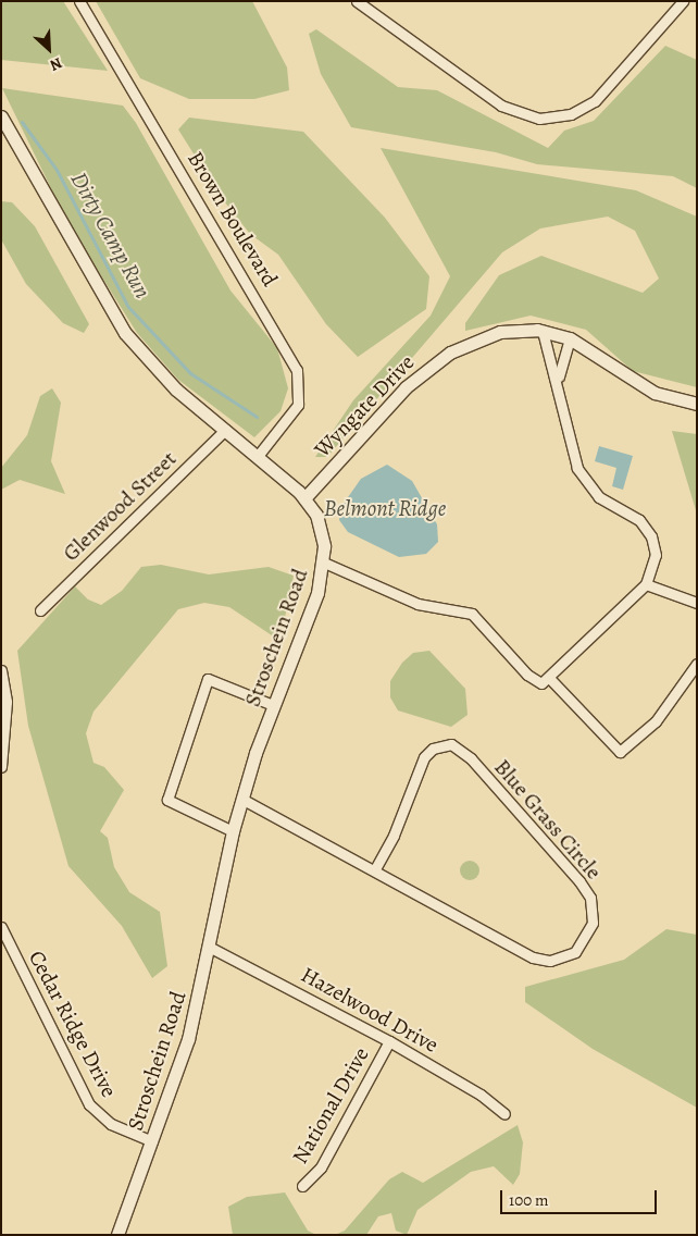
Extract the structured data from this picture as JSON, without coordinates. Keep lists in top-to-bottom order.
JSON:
{
  "streets": {
    "street": [
      "Brown Boulevard",
      "Wyngate Drive",
      "Glenwood Street",
      "Stroschein Road",
      "Blue Grass Circle",
      "Hazelwood Drive",
      "Cedar Ridge Drive",
      "National Drive"
    ]
  },
  "crossings": [
    ["Brown Boulevard", "Stroschein Road"],
    ["Wyngate Drive", "Stroschein Road"],
    ["Glenwood Street", "Stroschein Road"],
    ["Stroschein Road", "Blue Grass Circle"],
    ["Stroschein Road", "Hazelwood Drive"],
    ["Stroschein Road", "Cedar Ridge Drive"],
    ["Hazelwood Drive", "National Drive"]
  ],
  "water": ["Dirty Camp Run", "Belmont Ridge"],
  "scale_bar": "100 m",
  "north": "bottom right"
}
